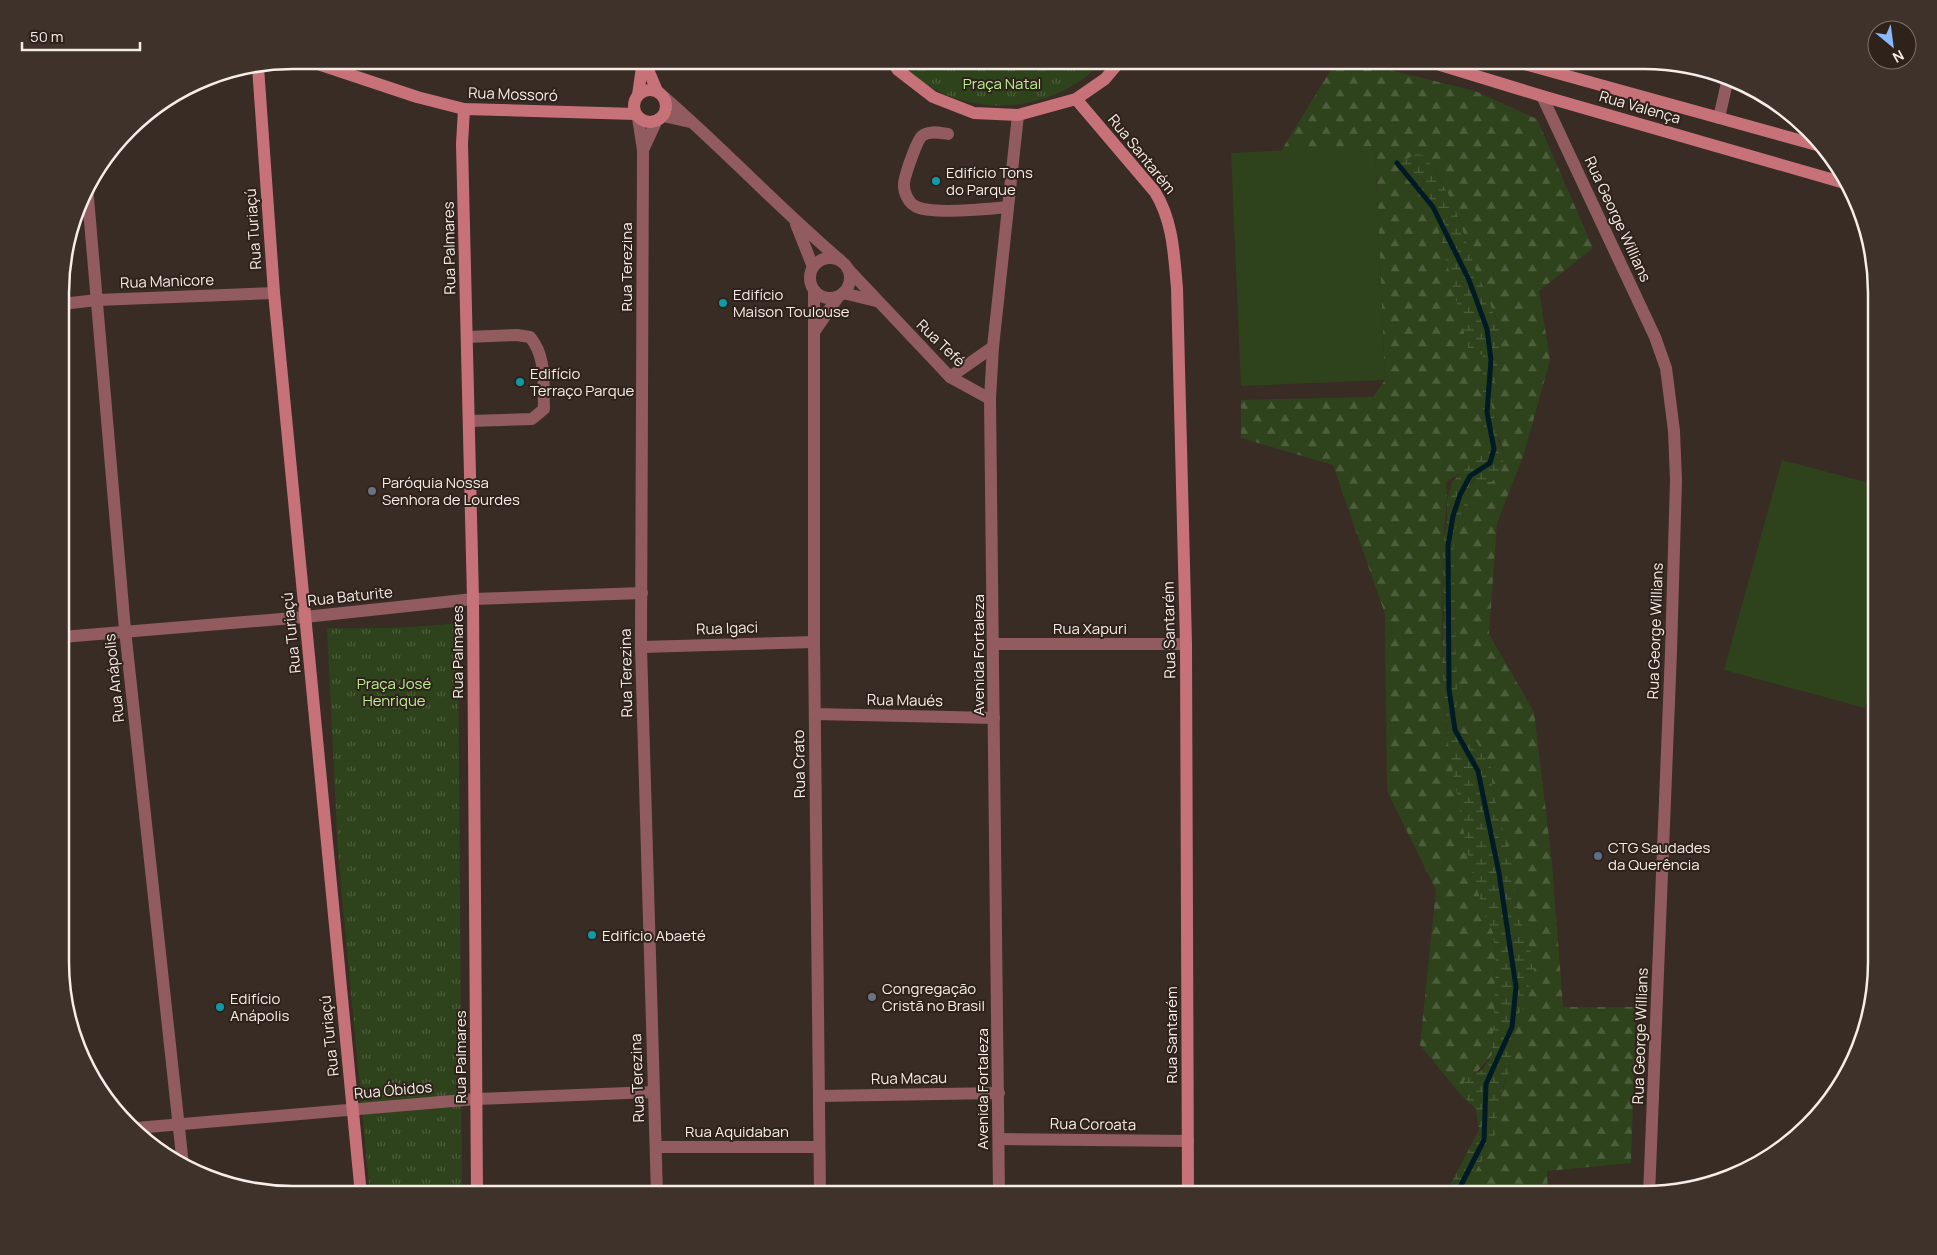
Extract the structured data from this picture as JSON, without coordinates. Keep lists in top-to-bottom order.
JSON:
{
  "streets": {
    "street": [
      "Rua Mossoró",
      "Rua Valença",
      "Rua Santarém",
      "Rua George Willians",
      "Rua Turiaçú",
      "Rua Palmares",
      "Rua Terezina",
      "Rua Manicore",
      "Rua Tefé",
      "Rua Baturite",
      "Rua Igaci",
      "Rua Xapuri",
      "Avenida Fortaleza",
      "Rua Anápolis",
      "Rua Maués",
      "Rua Crato",
      "Rua Macau",
      "Rua Óbidos",
      "Rua Coroata",
      "Rua Aquidaban"
    ]
  },
  "crossings": [
    ["Rua Mossoró", "Rua Palmares"],
    ["Rua Mossoró", "Rua Terezina"],
    ["Rua Mossoró", "Rua Tefé"],
    ["Rua Valença", "Rua George Willians"],
    ["Rua Santarém", "Rua Xapuri"],
    ["Rua Santarém", "Rua Coroata"],
    ["Rua Turiaçú", "Rua Manicore"],
    ["Rua Turiaçú", "Rua Baturite"],
    ["Rua Turiaçú", "Rua Óbidos"],
    ["Rua Palmares", "Rua Baturite"],
    ["Rua Palmares", "Rua Óbidos"],
    ["Rua Terezina", "Rua Tefé"],
    ["Rua Terezina", "Rua Baturite"],
    ["Rua Terezina", "Rua Igaci"],
    ["Rua Terezina", "Rua Óbidos"],
    ["Rua Terezina", "Rua Aquidaban"],
    ["Rua Manicore", "Rua Anápolis"],
    ["Rua Tefé", "Avenida Fortaleza"],
    ["Rua Tefé", "Rua Crato"],
    ["Rua Baturite", "Rua Anápolis"],
    ["Rua Igaci", "Rua Crato"],
    ["Rua Xapuri", "Avenida Fortaleza"],
    ["Avenida Fortaleza", "Rua Maués"],
    ["Avenida Fortaleza", "Rua Macau"],
    ["Avenida Fortaleza", "Rua Coroata"],
    ["Rua Anápolis", "Rua Óbidos"],
    ["Rua Maués", "Rua Crato"],
    ["Rua Crato", "Rua Macau"],
    ["Rua Crato", "Rua Aquidaban"]
  ],
  "parks": ["Praça Natal", "Praça José Henrique"],
  "places": [
    "Edifício Tons do Parque",
    "Edifício Maison Toulouse",
    "Edifício Terraço Parque",
    "Paróquia Nossa Senhora de Lourdes",
    "CTG Saudades da Querência",
    "Edifício Abaeté",
    "Congregação Cristã no Brasil",
    "Edifício Anápolis"
  ],
  "scale_bar": "50 m",
  "north": "bottom right"
}
